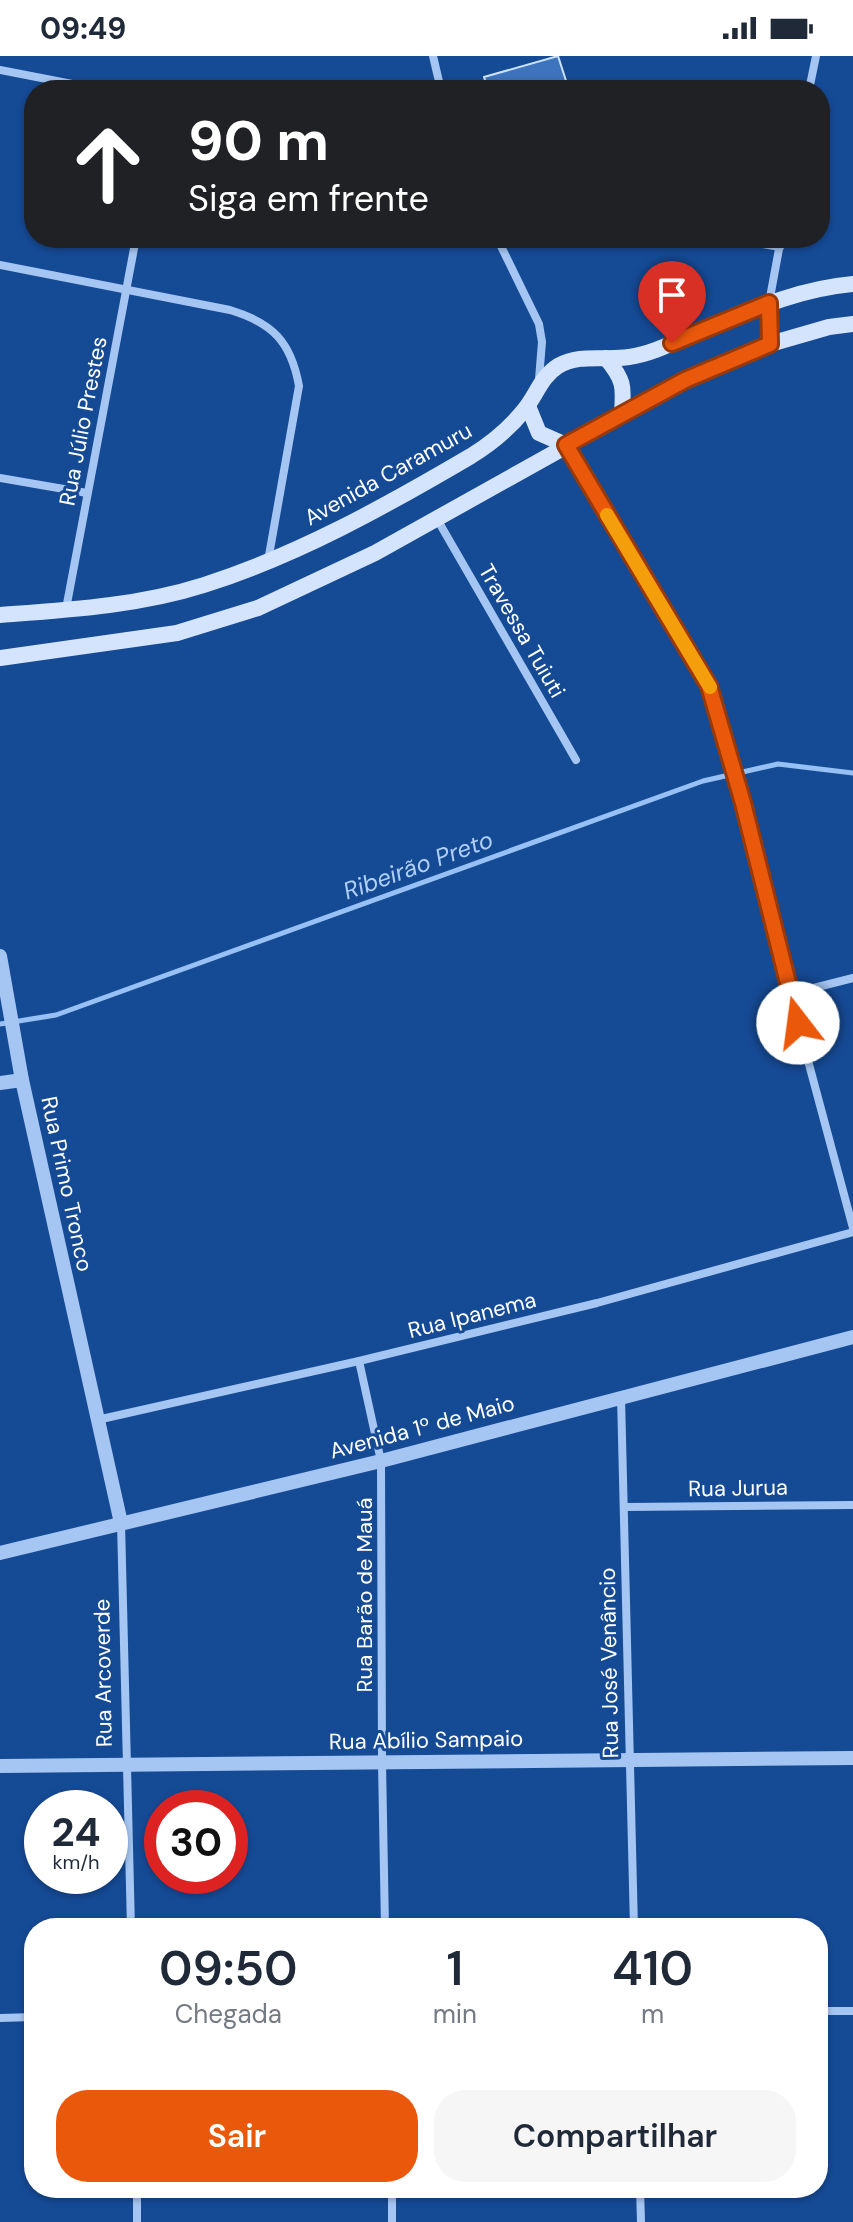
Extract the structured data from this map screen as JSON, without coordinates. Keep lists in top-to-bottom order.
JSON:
{
  "streets": {
    "main road": ["Avenida Caramuru"],
    "street": [
      "Rua Júlio Prestes",
      "Travessa Tuiuti",
      "Rua Primo Tronco",
      "Rua Ipanema",
      "Avenida 1º de Maio",
      "Rua Jurua",
      "Rua Barão de Mauá",
      "Rua José Venâncio",
      "Rua Arcoverde",
      "Rua Abílio Sampaio"
    ]
  },
  "crossings": [
    ["Rua Júlio Prestes", "Avenida Caramuru"],
    ["Rua Primo Tronco", "Rua Ipanema"],
    ["Rua Primo Tronco", "Rua Arcoverde"],
    ["Rua Ipanema", "Rua Barão de Mauá"],
    ["Rua Ipanema", "Rua Arcoverde"],
    ["Avenida 1º de Maio", "Rua Barão de Mauá"],
    ["Avenida 1º de Maio", "Rua José Venâncio"],
    ["Avenida 1º de Maio", "Rua Arcoverde"],
    ["Rua Jurua", "Rua José Venâncio"],
    ["Rua Barão de Mauá", "Rua Abílio Sampaio"],
    ["Rua José Venâncio", "Rua Abílio Sampaio"],
    ["Rua Arcoverde", "Rua Abílio Sampaio"]
  ],
  "water": ["Ribeirão Preto"],
  "page": {
    "status": "09:49",
    "turn": ["90 m", "Siga em frente"],
    "speed": "24 km/h",
    "limit": "30",
    "eta": [
      "09:50",
      "Chegada",
      "1",
      "min",
      "410",
      "m"
    ],
    "buttons": ["Sair", "Compartilhar"]
  }
}
